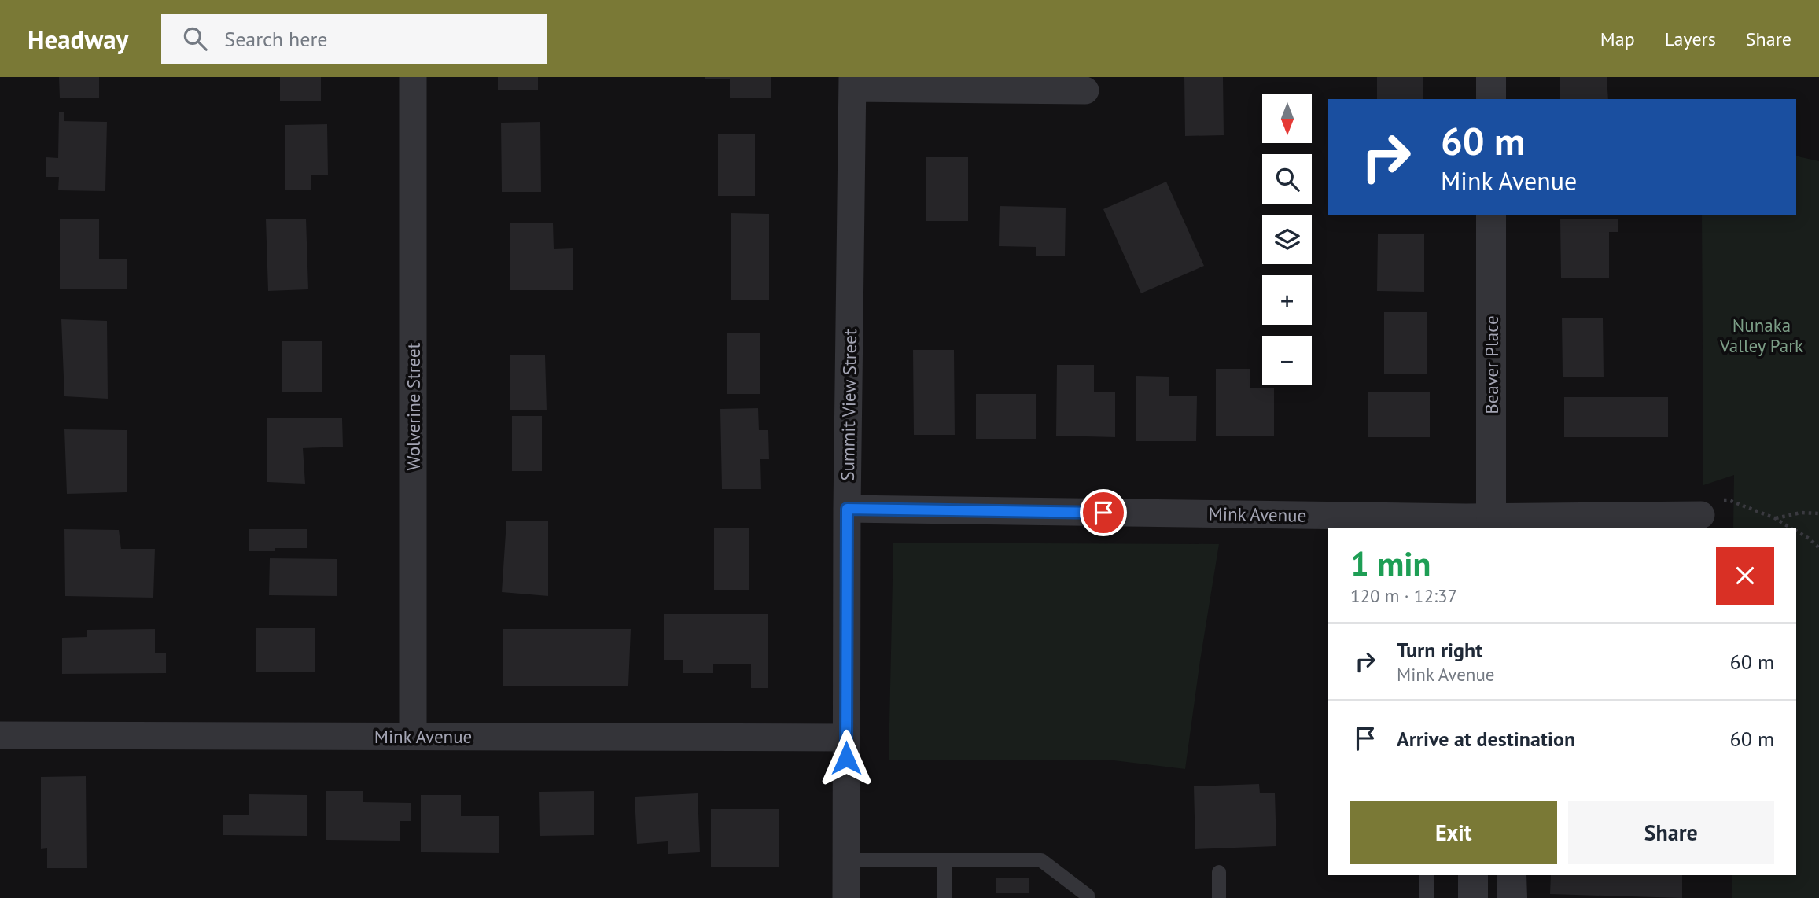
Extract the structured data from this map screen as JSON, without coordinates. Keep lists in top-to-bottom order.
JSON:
{
  "streets": {
    "street": [
      "Beaver Place",
      "Summit View Street",
      "Wolverine Street",
      "Mink Avenue"
    ]
  },
  "crossings": [
    ["Beaver Place", "Mink Avenue"],
    ["Summit View Street", "Mink Avenue"],
    ["Wolverine Street", "Mink Avenue"]
  ],
  "parks": ["Nunaka Valley Park"],
  "north": "bottom",
  "page": {
    "header": "Headway",
    "search": "Search here",
    "nav": ["Map", "Layers", "Share"],
    "map_buttons": ["+", "−"],
    "turn": ["60 m", "Mink Avenue"],
    "heading": ["1 min", "120 m · 12:37"],
    "list": [
      {
        "name": "Turn right",
        "note": "Mink Avenue",
        "value": "60 m"
      },
      {
        "name": "Arrive at destination",
        "value": "60 m"
      }
    ],
    "buttons": ["Exit", "Share"]
  }
}
